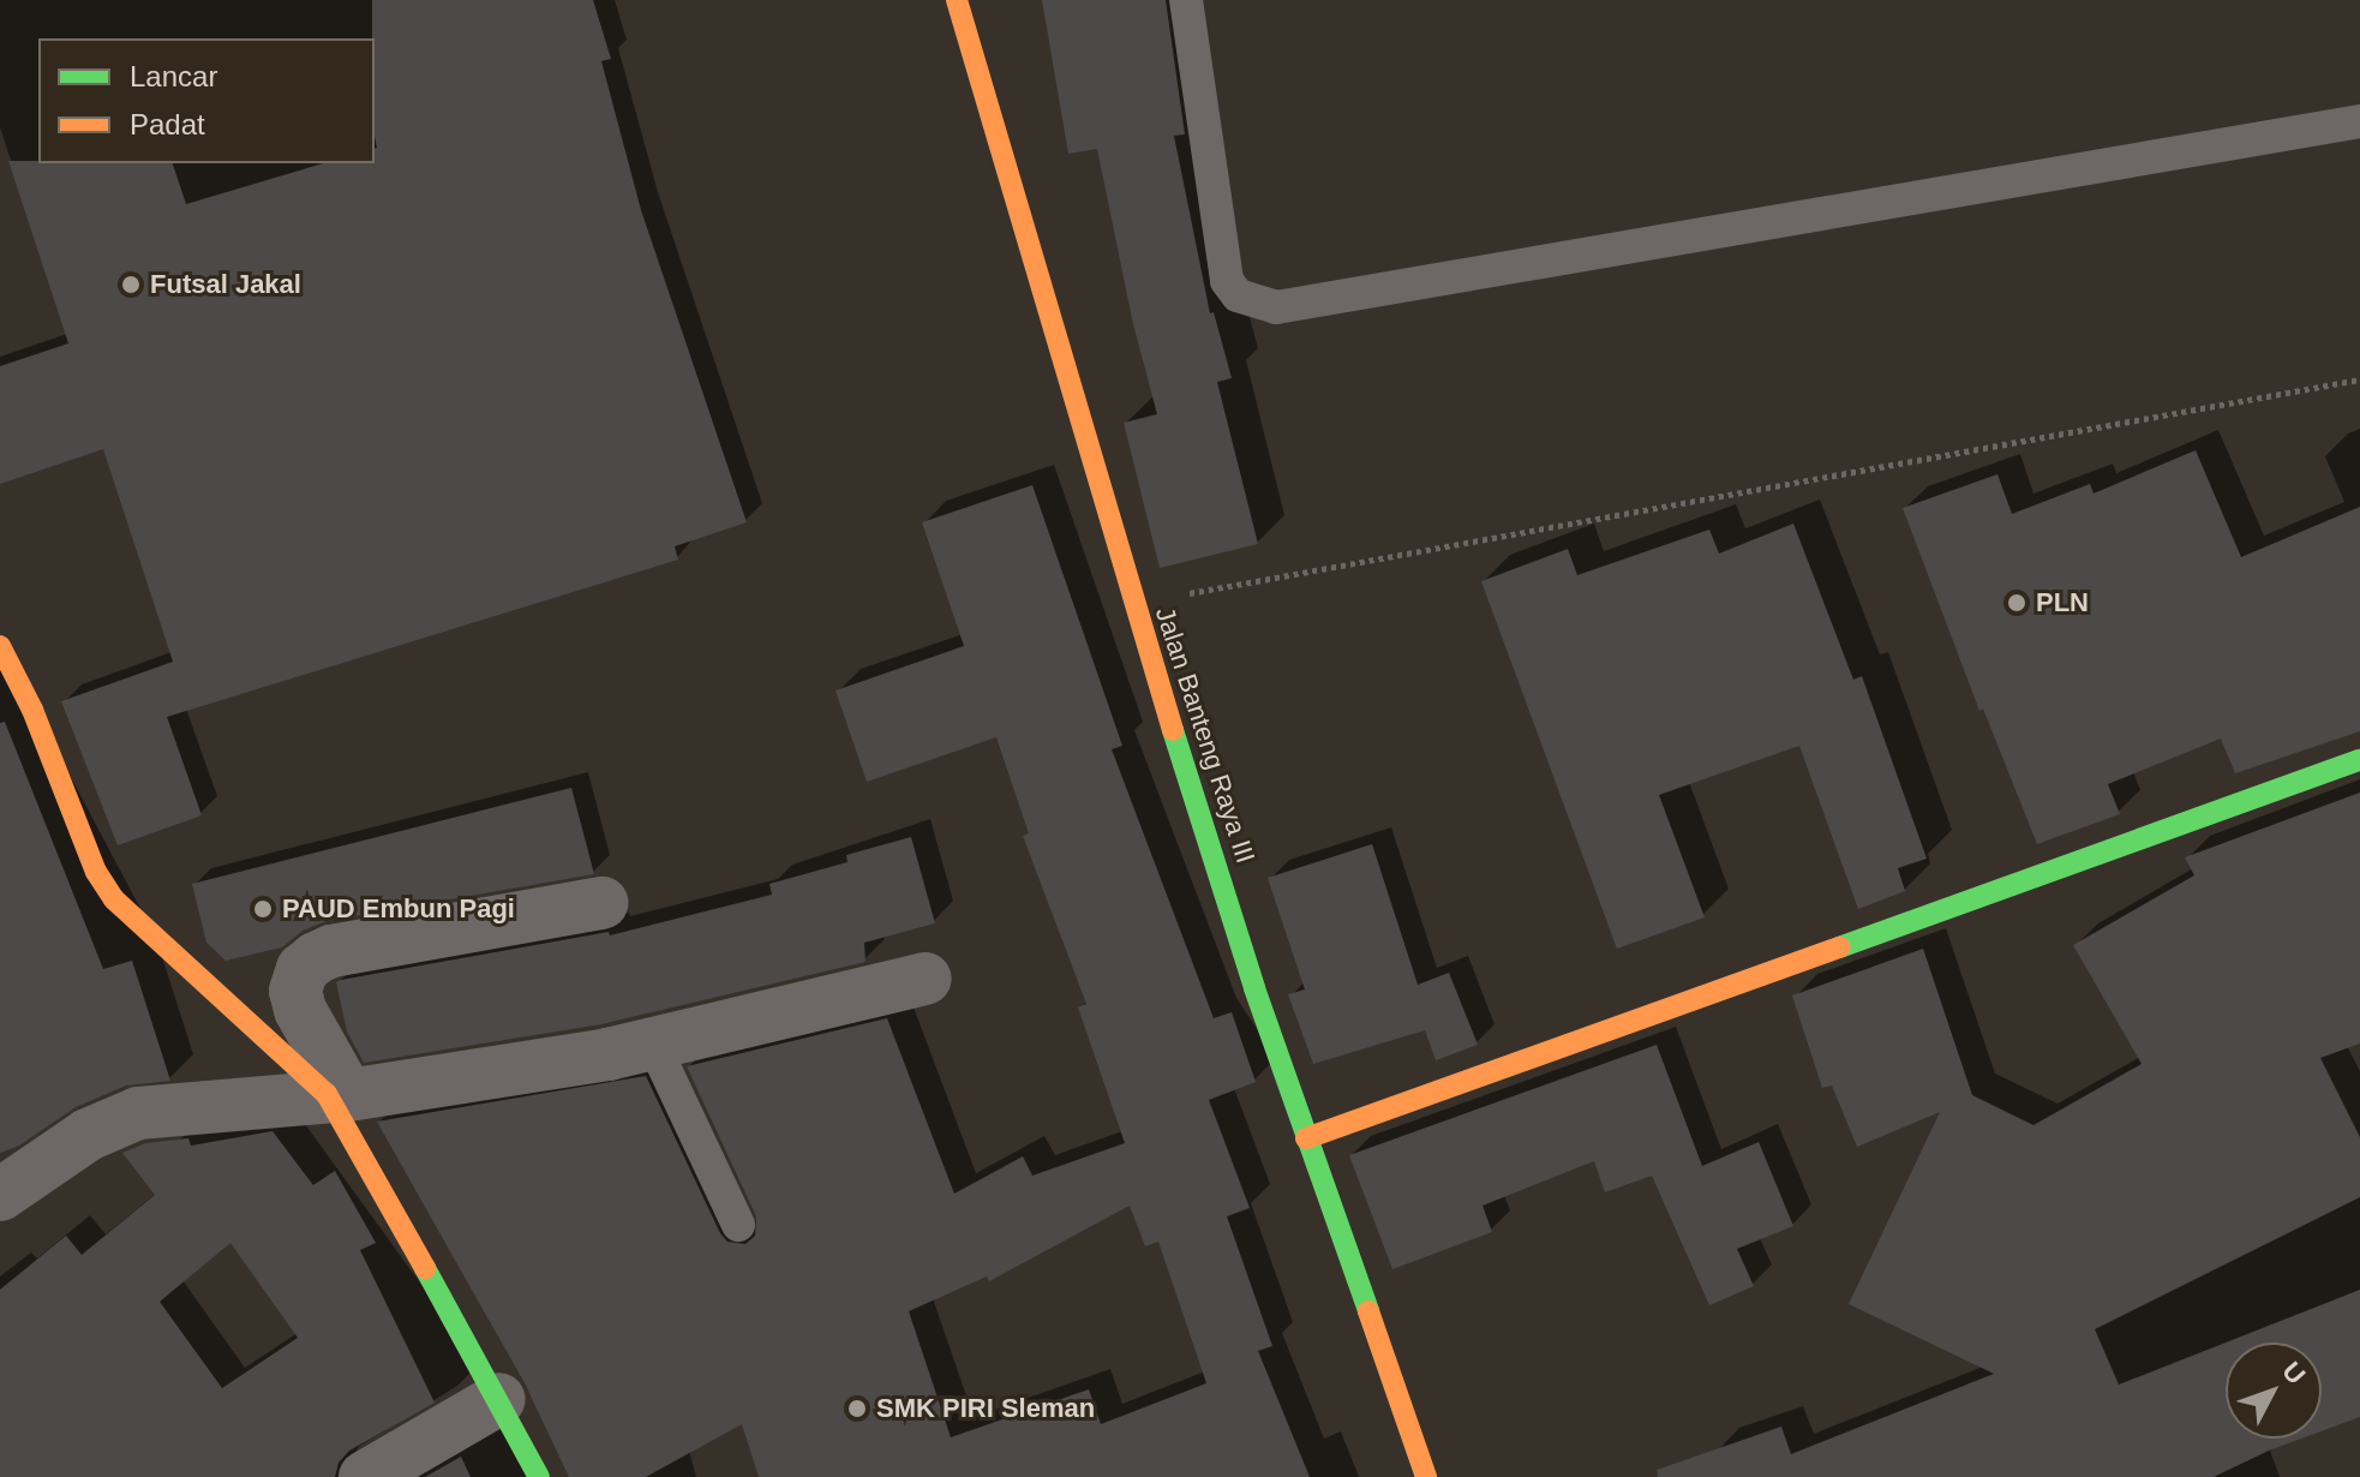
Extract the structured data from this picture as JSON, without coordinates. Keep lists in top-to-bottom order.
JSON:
{
  "streets": {
    "street": ["Jalan Banteng Raya III"]
  },
  "places": [
    "Futsal Jakal",
    "PLN",
    "PAUD Embun Pagi",
    "SMK PIRI Sleman"
  ],
  "legend": ["Lancar", "Padat"],
  "north": "top right"
}
